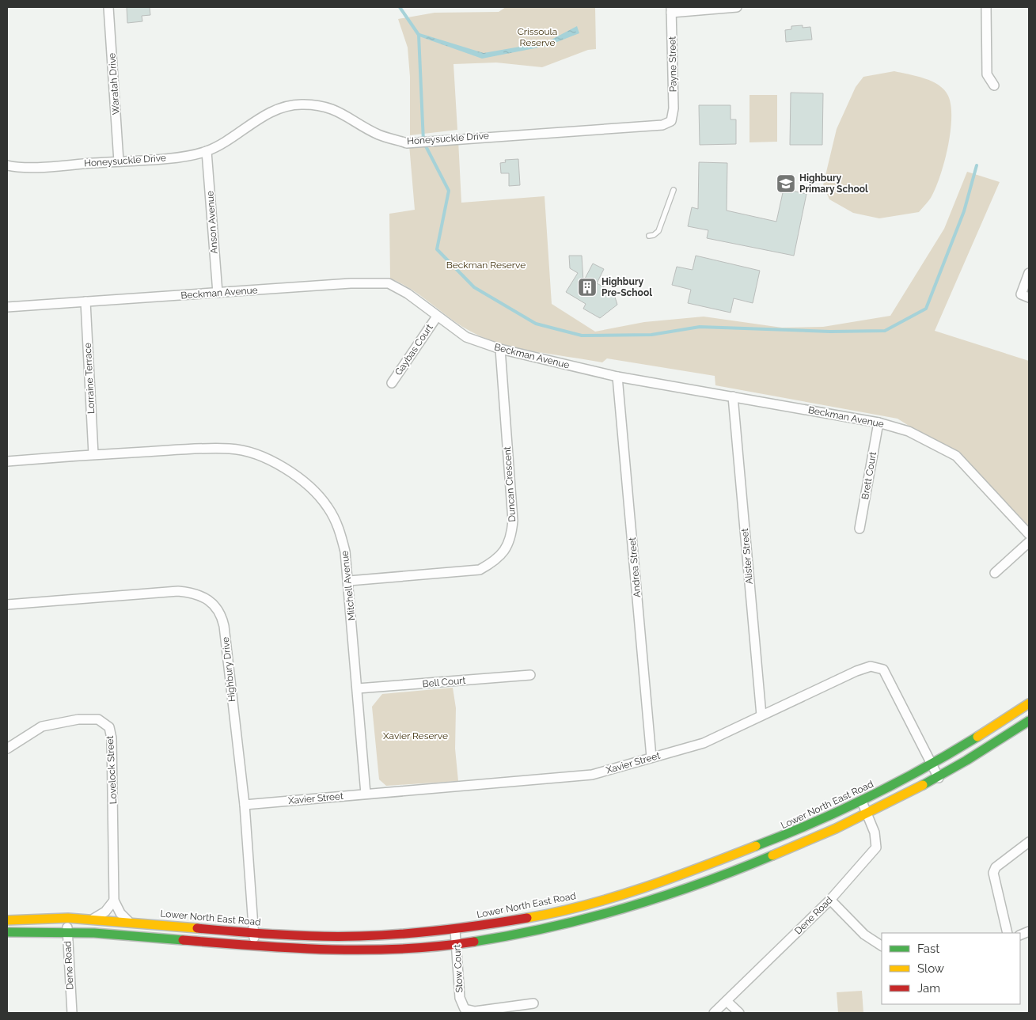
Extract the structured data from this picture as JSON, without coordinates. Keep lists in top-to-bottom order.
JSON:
{
  "streets": {
    "main road": ["Lower North East Road"],
    "street": [
      "Payne Street",
      "Waratah Drive",
      "Honeysuckle Drive",
      "Anson Avenue",
      "Beckman Avenue",
      "Gaybas Court",
      "Lorraine Terrace",
      "Brett Court",
      "Duncan Crescent",
      "Alister Street",
      "Andrea Street",
      "Mitchell Avenue",
      "Highbury Drive",
      "Bell Court",
      "Xavier Street",
      "Lovelock Street",
      "Dene Road",
      "Stow Court"
    ]
  },
  "crossings": [
    ["Payne Street", "Honeysuckle Drive"],
    ["Waratah Drive", "Honeysuckle Drive"],
    ["Honeysuckle Drive", "Anson Avenue"],
    ["Anson Avenue", "Beckman Avenue"],
    ["Beckman Avenue", "Gaybas Court"],
    ["Beckman Avenue", "Lorraine Terrace"],
    ["Beckman Avenue", "Brett Court"],
    ["Beckman Avenue", "Duncan Crescent"],
    ["Beckman Avenue", "Alister Street"],
    ["Beckman Avenue", "Andrea Street"],
    ["Lorraine Terrace", "Mitchell Avenue"],
    ["Duncan Crescent", "Mitchell Avenue"],
    ["Alister Street", "Xavier Street"],
    ["Andrea Street", "Xavier Street"],
    ["Mitchell Avenue", "Bell Court"],
    ["Mitchell Avenue", "Xavier Street"],
    ["Highbury Drive", "Xavier Street"],
    ["Highbury Drive", "Lower North East Road"],
    ["Xavier Street", "Lower North East Road"],
    ["Lower North East Road", "Dene Road"],
    ["Lower North East Road", "Stow Court"]
  ],
  "parks": ["Crissoula Reserve", "Beckman Reserve", "Xavier Reserve"],
  "places": {
    "school or university": ["Highbury Primary School"],
    "building": ["Highbury Pre-School"]
  },
  "legend": ["Fast", "Slow", "Jam"]
}
